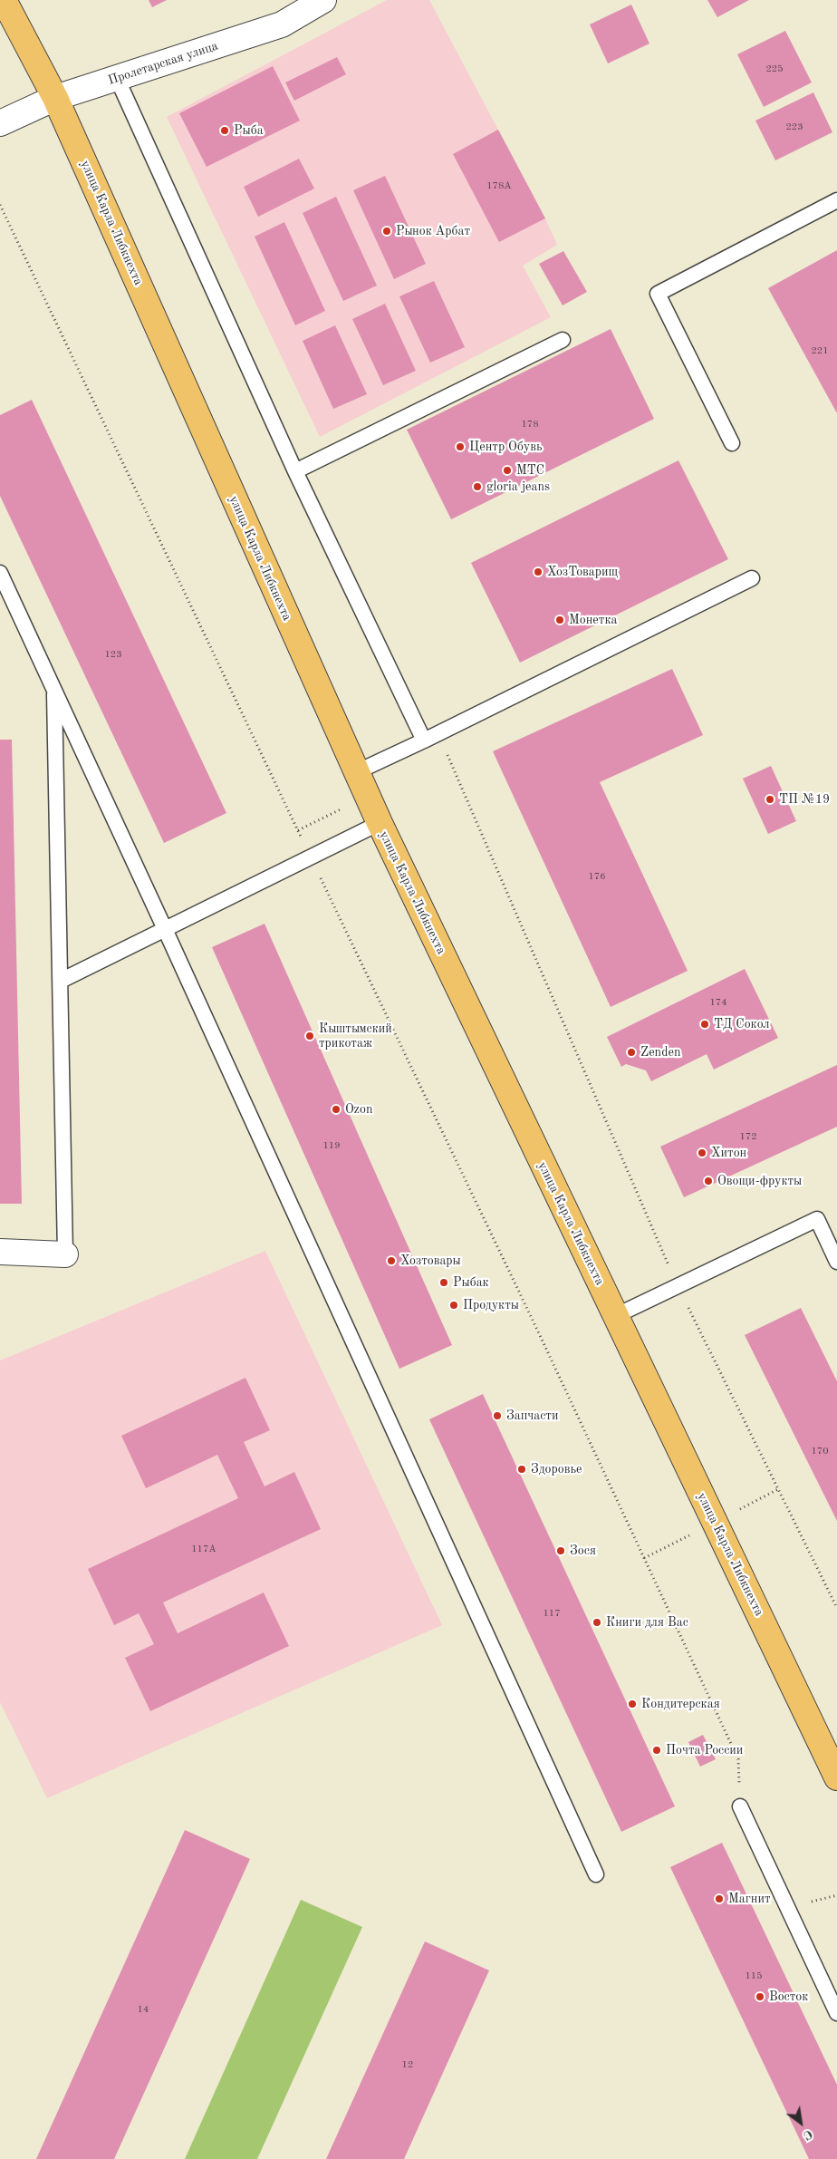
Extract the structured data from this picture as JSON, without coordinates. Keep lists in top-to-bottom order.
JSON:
{
  "streets": {
    "main road": ["улица Карла Либкнехта"],
    "street": ["Пролетарская улица"]
  },
  "crossings": [
    ["Пролетарская улица", "улица Карла Либкнехта"]
  ],
  "places": [
    "Рыба",
    "Рынок Арбат",
    "Центр Обувь",
    "МТС",
    "gloria jeans",
    "ХозТоварищ",
    "Монетка",
    "ТП №19",
    "ТД Сокол",
    "Кыштымский трикотаж",
    "Zenden",
    "Ozon",
    "Хитон",
    "Овощи-фрукты",
    "Хозтовары",
    "Рыбак",
    "Продукты",
    "Запчасти",
    "Здоровье",
    "Зося",
    "Книги для Вас",
    "Кондитерская",
    "Почта России",
    "Магнит",
    "Восток"
  ],
  "house_numbers": [
    "225",
    "223",
    "178А",
    "221",
    "178",
    "123",
    "176",
    "174",
    "172",
    "119",
    "170",
    "117А",
    "117",
    "115",
    "14",
    "12"
  ],
  "north": "bottom right"
}
